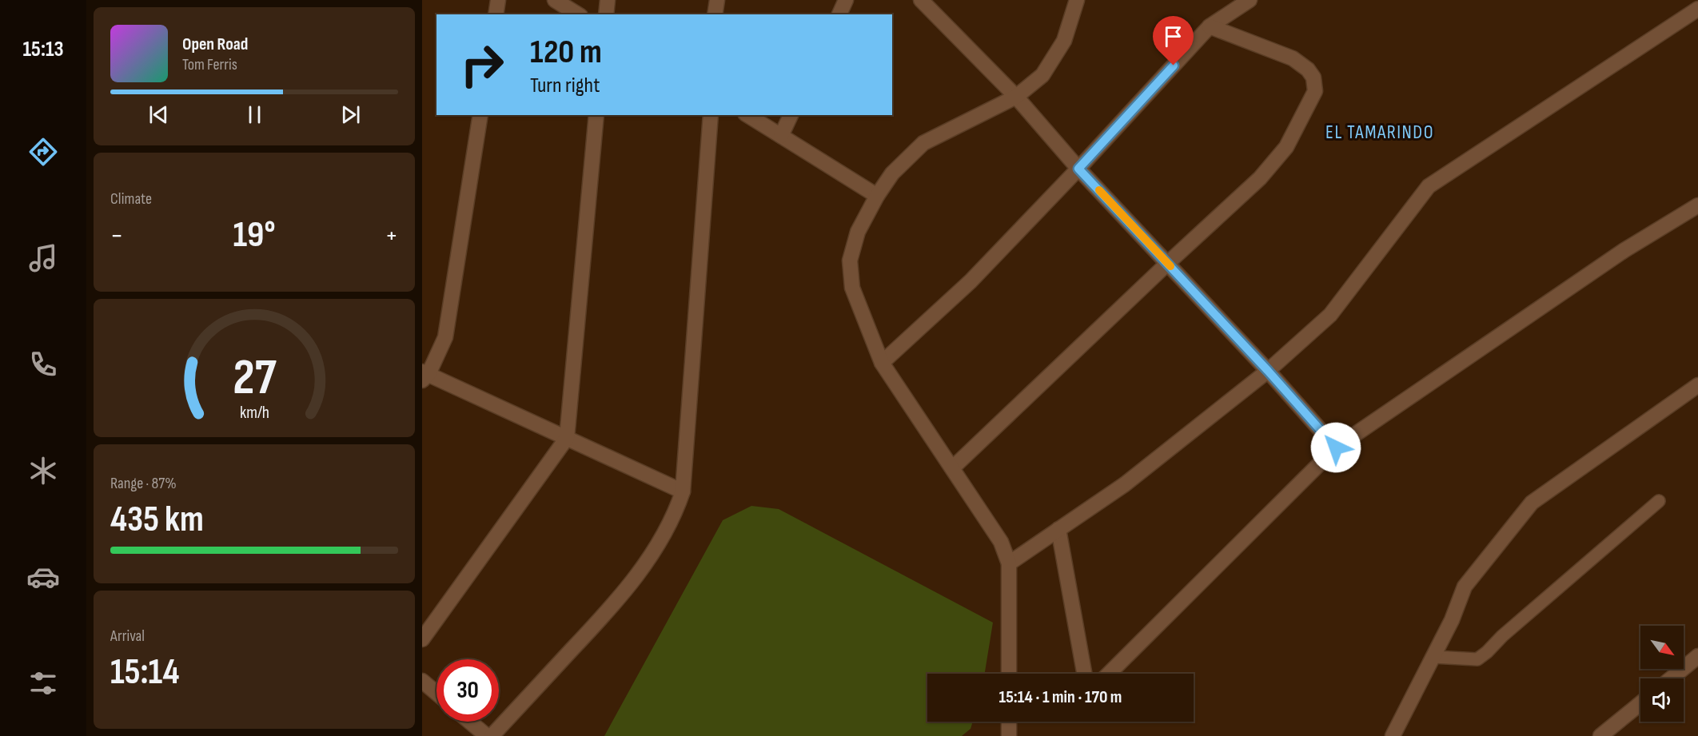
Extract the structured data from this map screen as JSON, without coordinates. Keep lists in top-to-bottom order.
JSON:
{
  "districts": ["EL TAMARINDO"],
  "north": "bottom right",
  "page": {
    "tabs": "15:13",
    "turn": ["120 m", "Turn right"],
    "song": ["Open Road", "Tom Ferris"],
    "tile": [
      "Climate",
      ["Range · 87%", "435 km"],
      ["Arrival", "15:14"]
    ],
    "heat": ["−", "19°", "+"],
    "limit": "30",
    "trip": "15:14 · 1 min · 170 m",
    "gauge": ["27", "km/h"]
  }
}
